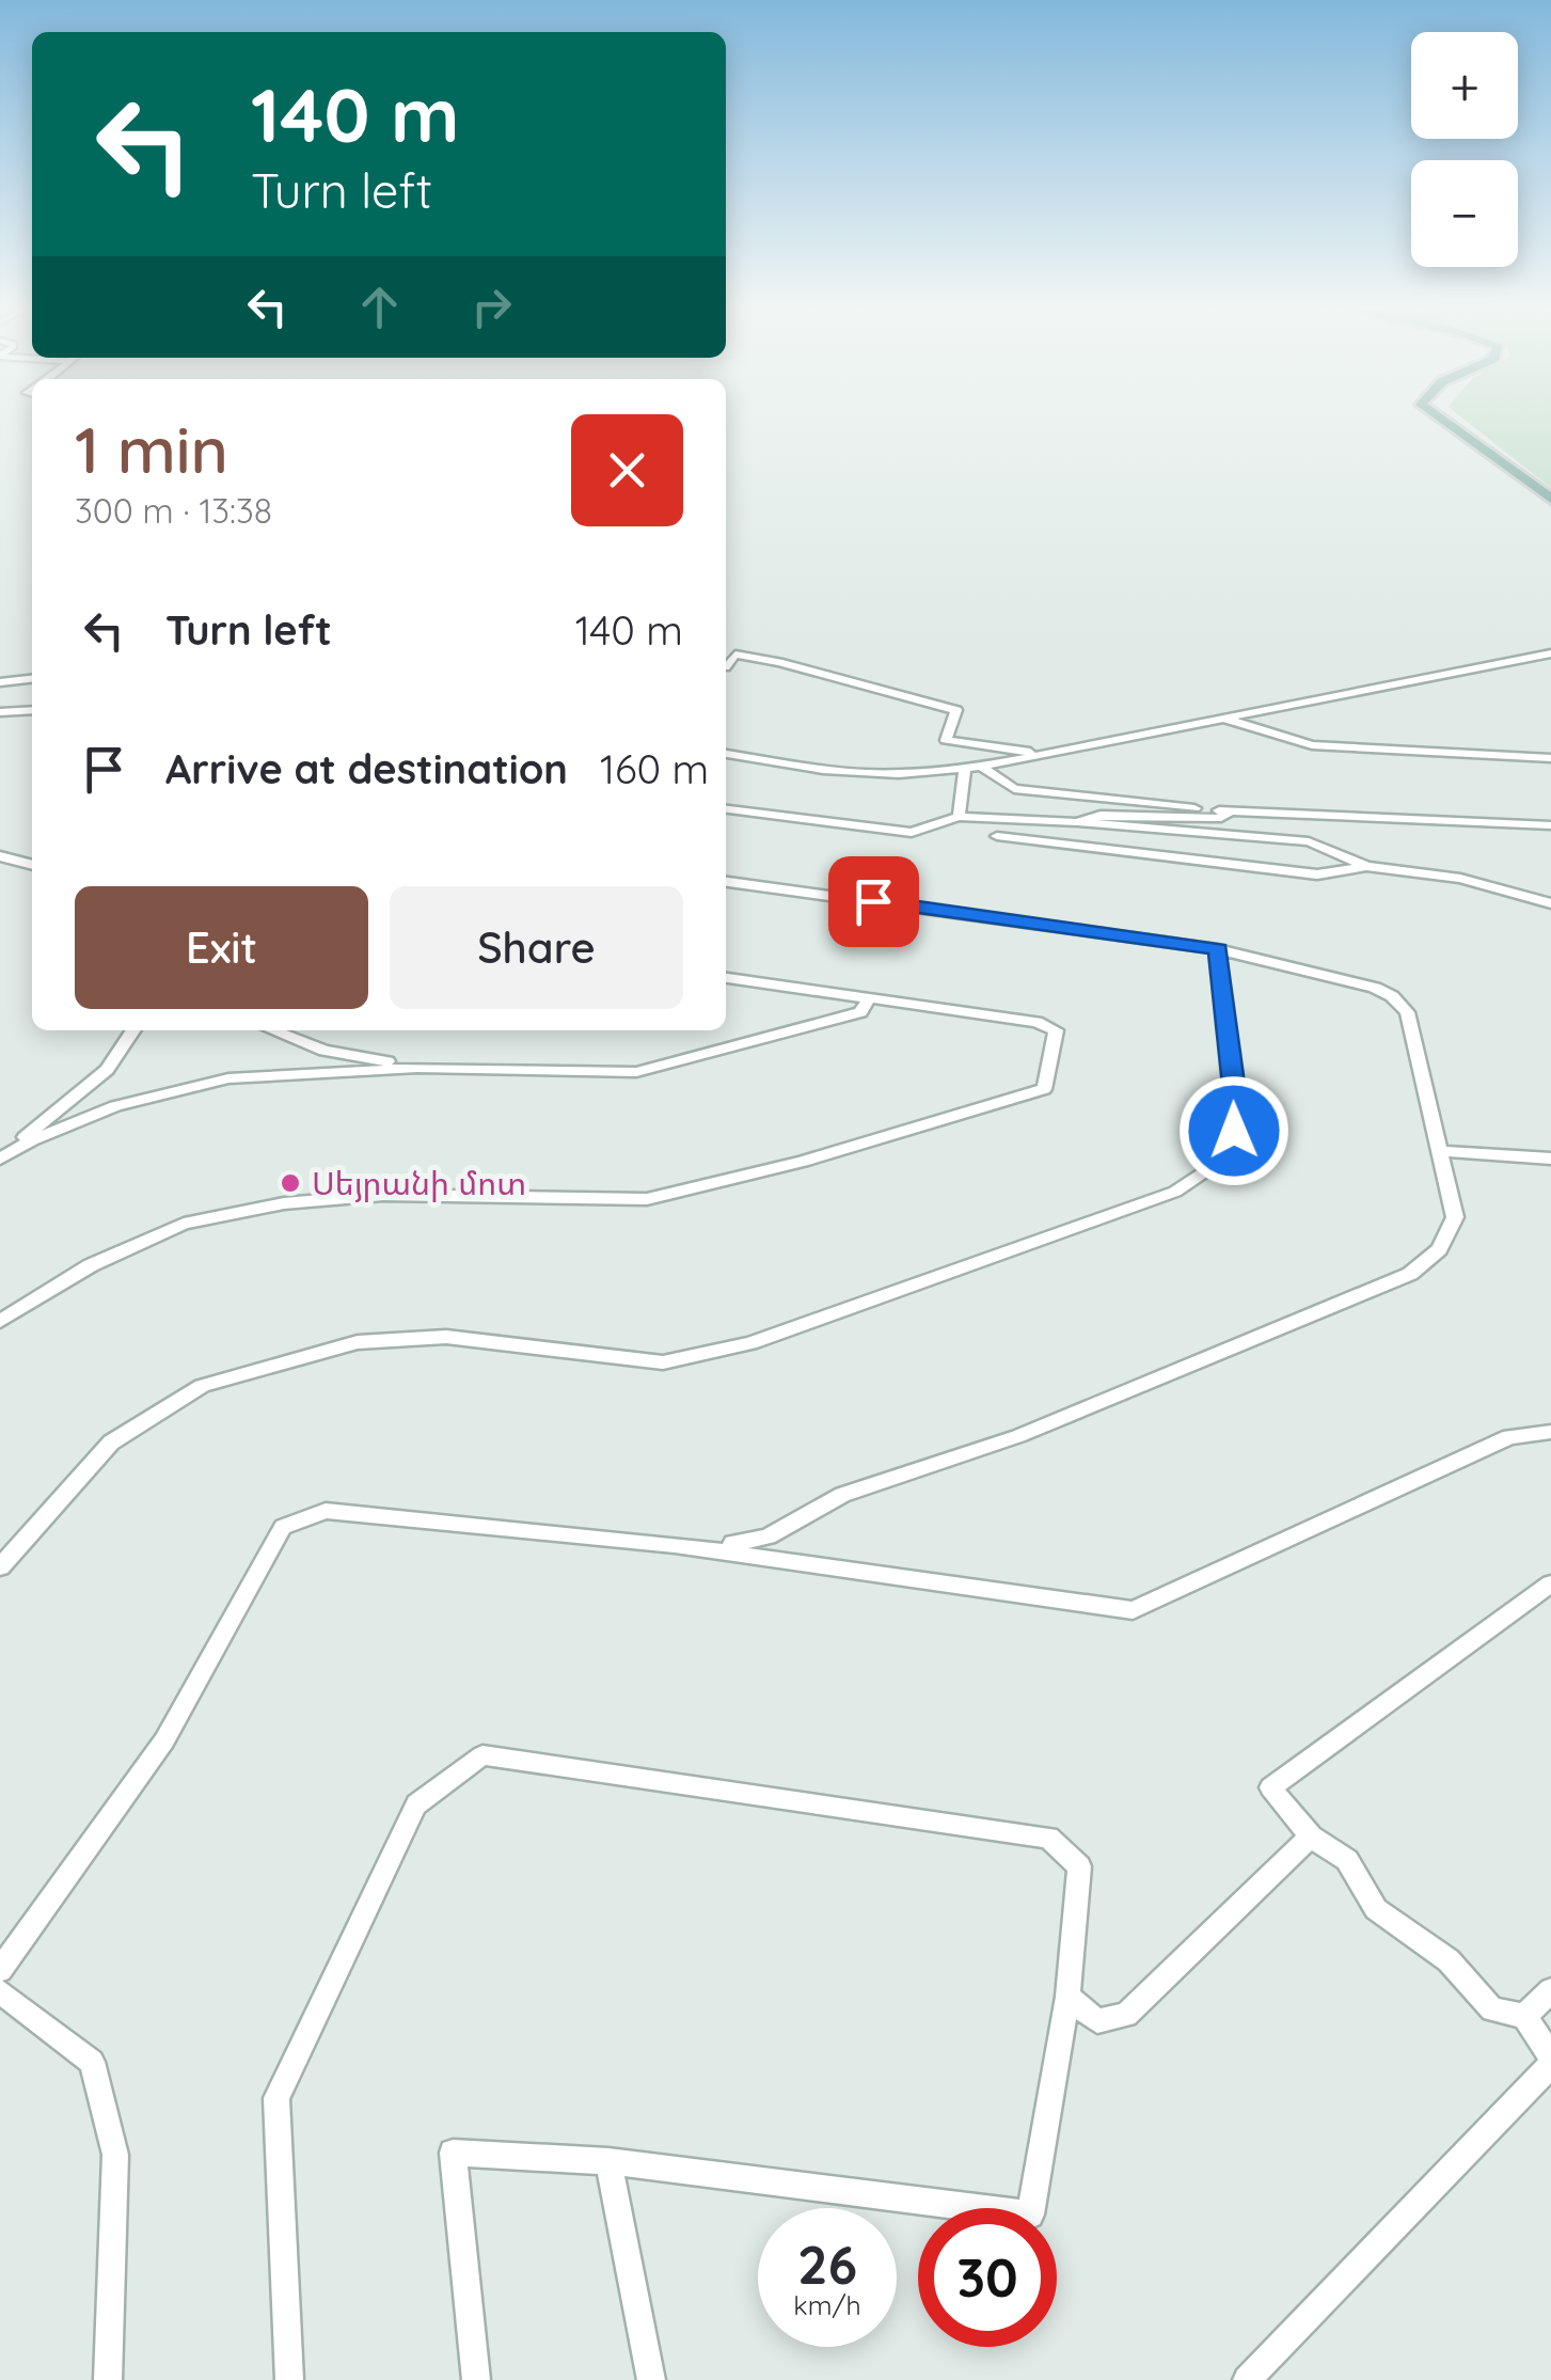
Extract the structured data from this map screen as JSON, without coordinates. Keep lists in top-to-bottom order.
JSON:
{
  "places": ["Սեյրանի մոտ"],
  "page": {
    "map_buttons": ["+", "−"],
    "turn": ["140 m", "Turn left"],
    "heading": ["1 min", "300 m · 13:38"],
    "list": [
      {
        "name": "Turn left",
        "value": "140 m"
      },
      {
        "name": "Arrive at destination",
        "value": "160 m"
      }
    ],
    "buttons": ["Exit", "Share"],
    "speed": "26 km/h",
    "limit": "30"
  }
}
